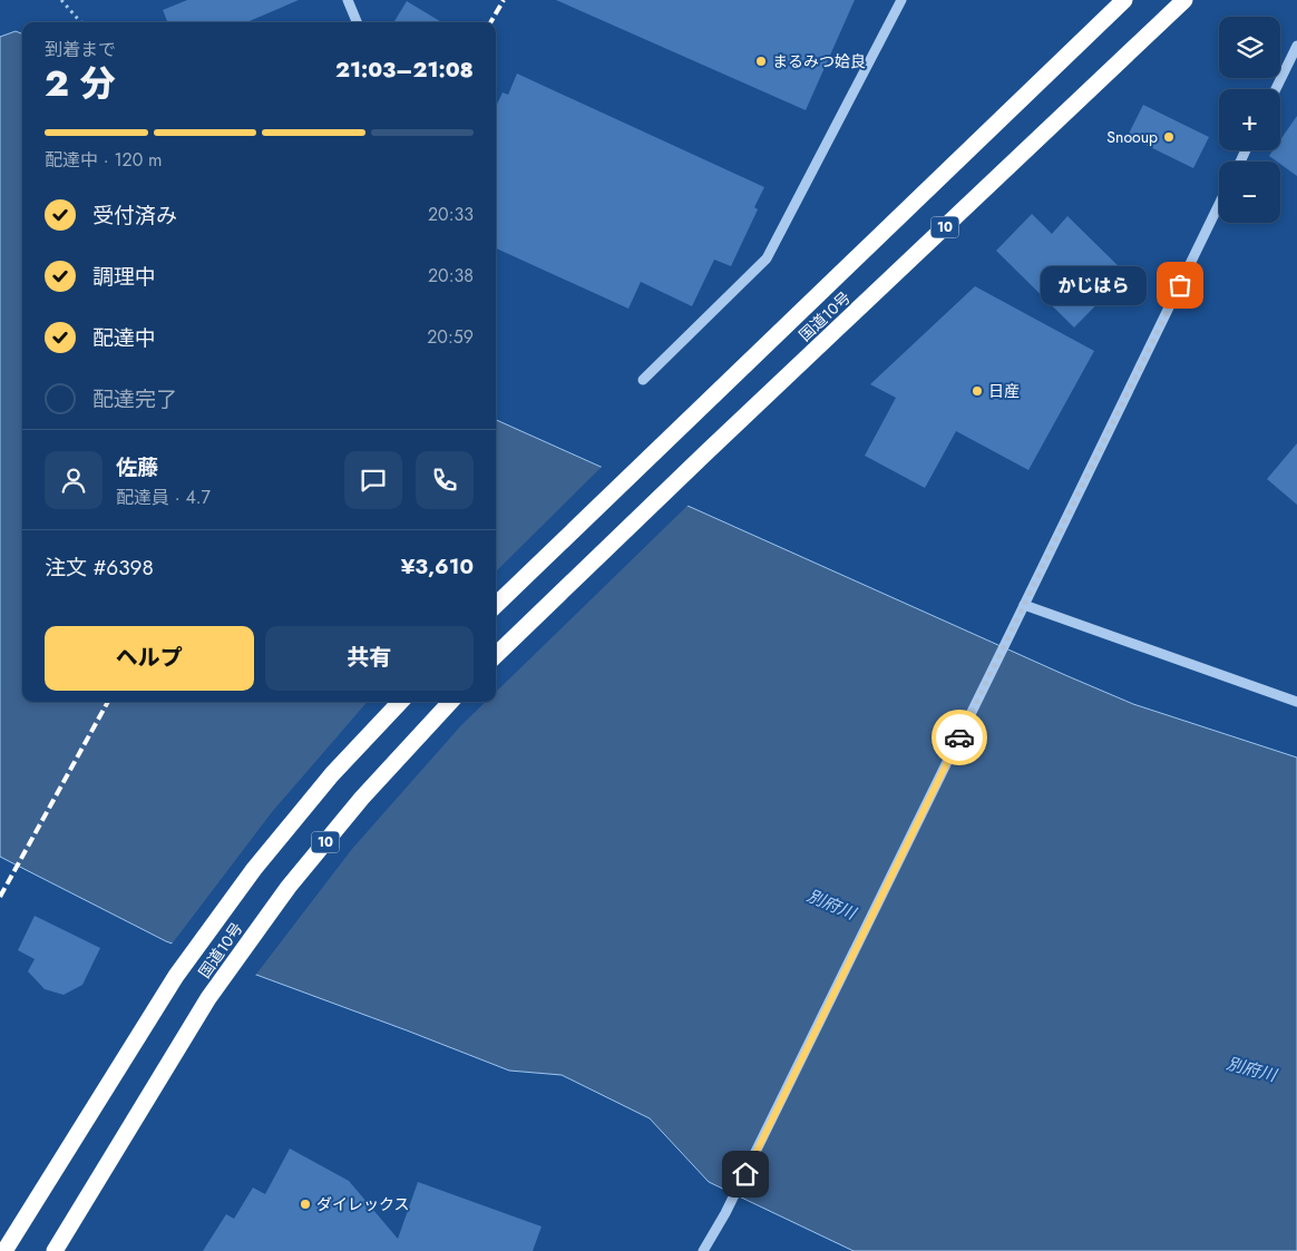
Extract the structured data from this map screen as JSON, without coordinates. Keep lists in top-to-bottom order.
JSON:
{
  "streets": {
    "highway": ["10", "国道10号"]
  },
  "water": ["別府川"],
  "places": [
    "まるみつ姶良",
    "Snooup",
    "かじはら",
    "日産",
    "ダイレックス"
  ],
  "page": {
    "map_buttons": ["+", "−"],
    "heading": ["2 分", "到着まで", "21:03–21:08"],
    "panel": [
      "佐藤",
      "配達員 · 4.7",
      "注文 #6398",
      "¥3,610"
    ],
    "bar": "配達中 · 120 m",
    "list": [
      ["受付済み", "20:33"],
      ["調理中", "20:38"],
      ["配達中", "20:59"],
      "配達完了"
    ],
    "bubble": "かじはら",
    "buttons": ["ヘルプ", "共有"]
  }
}
